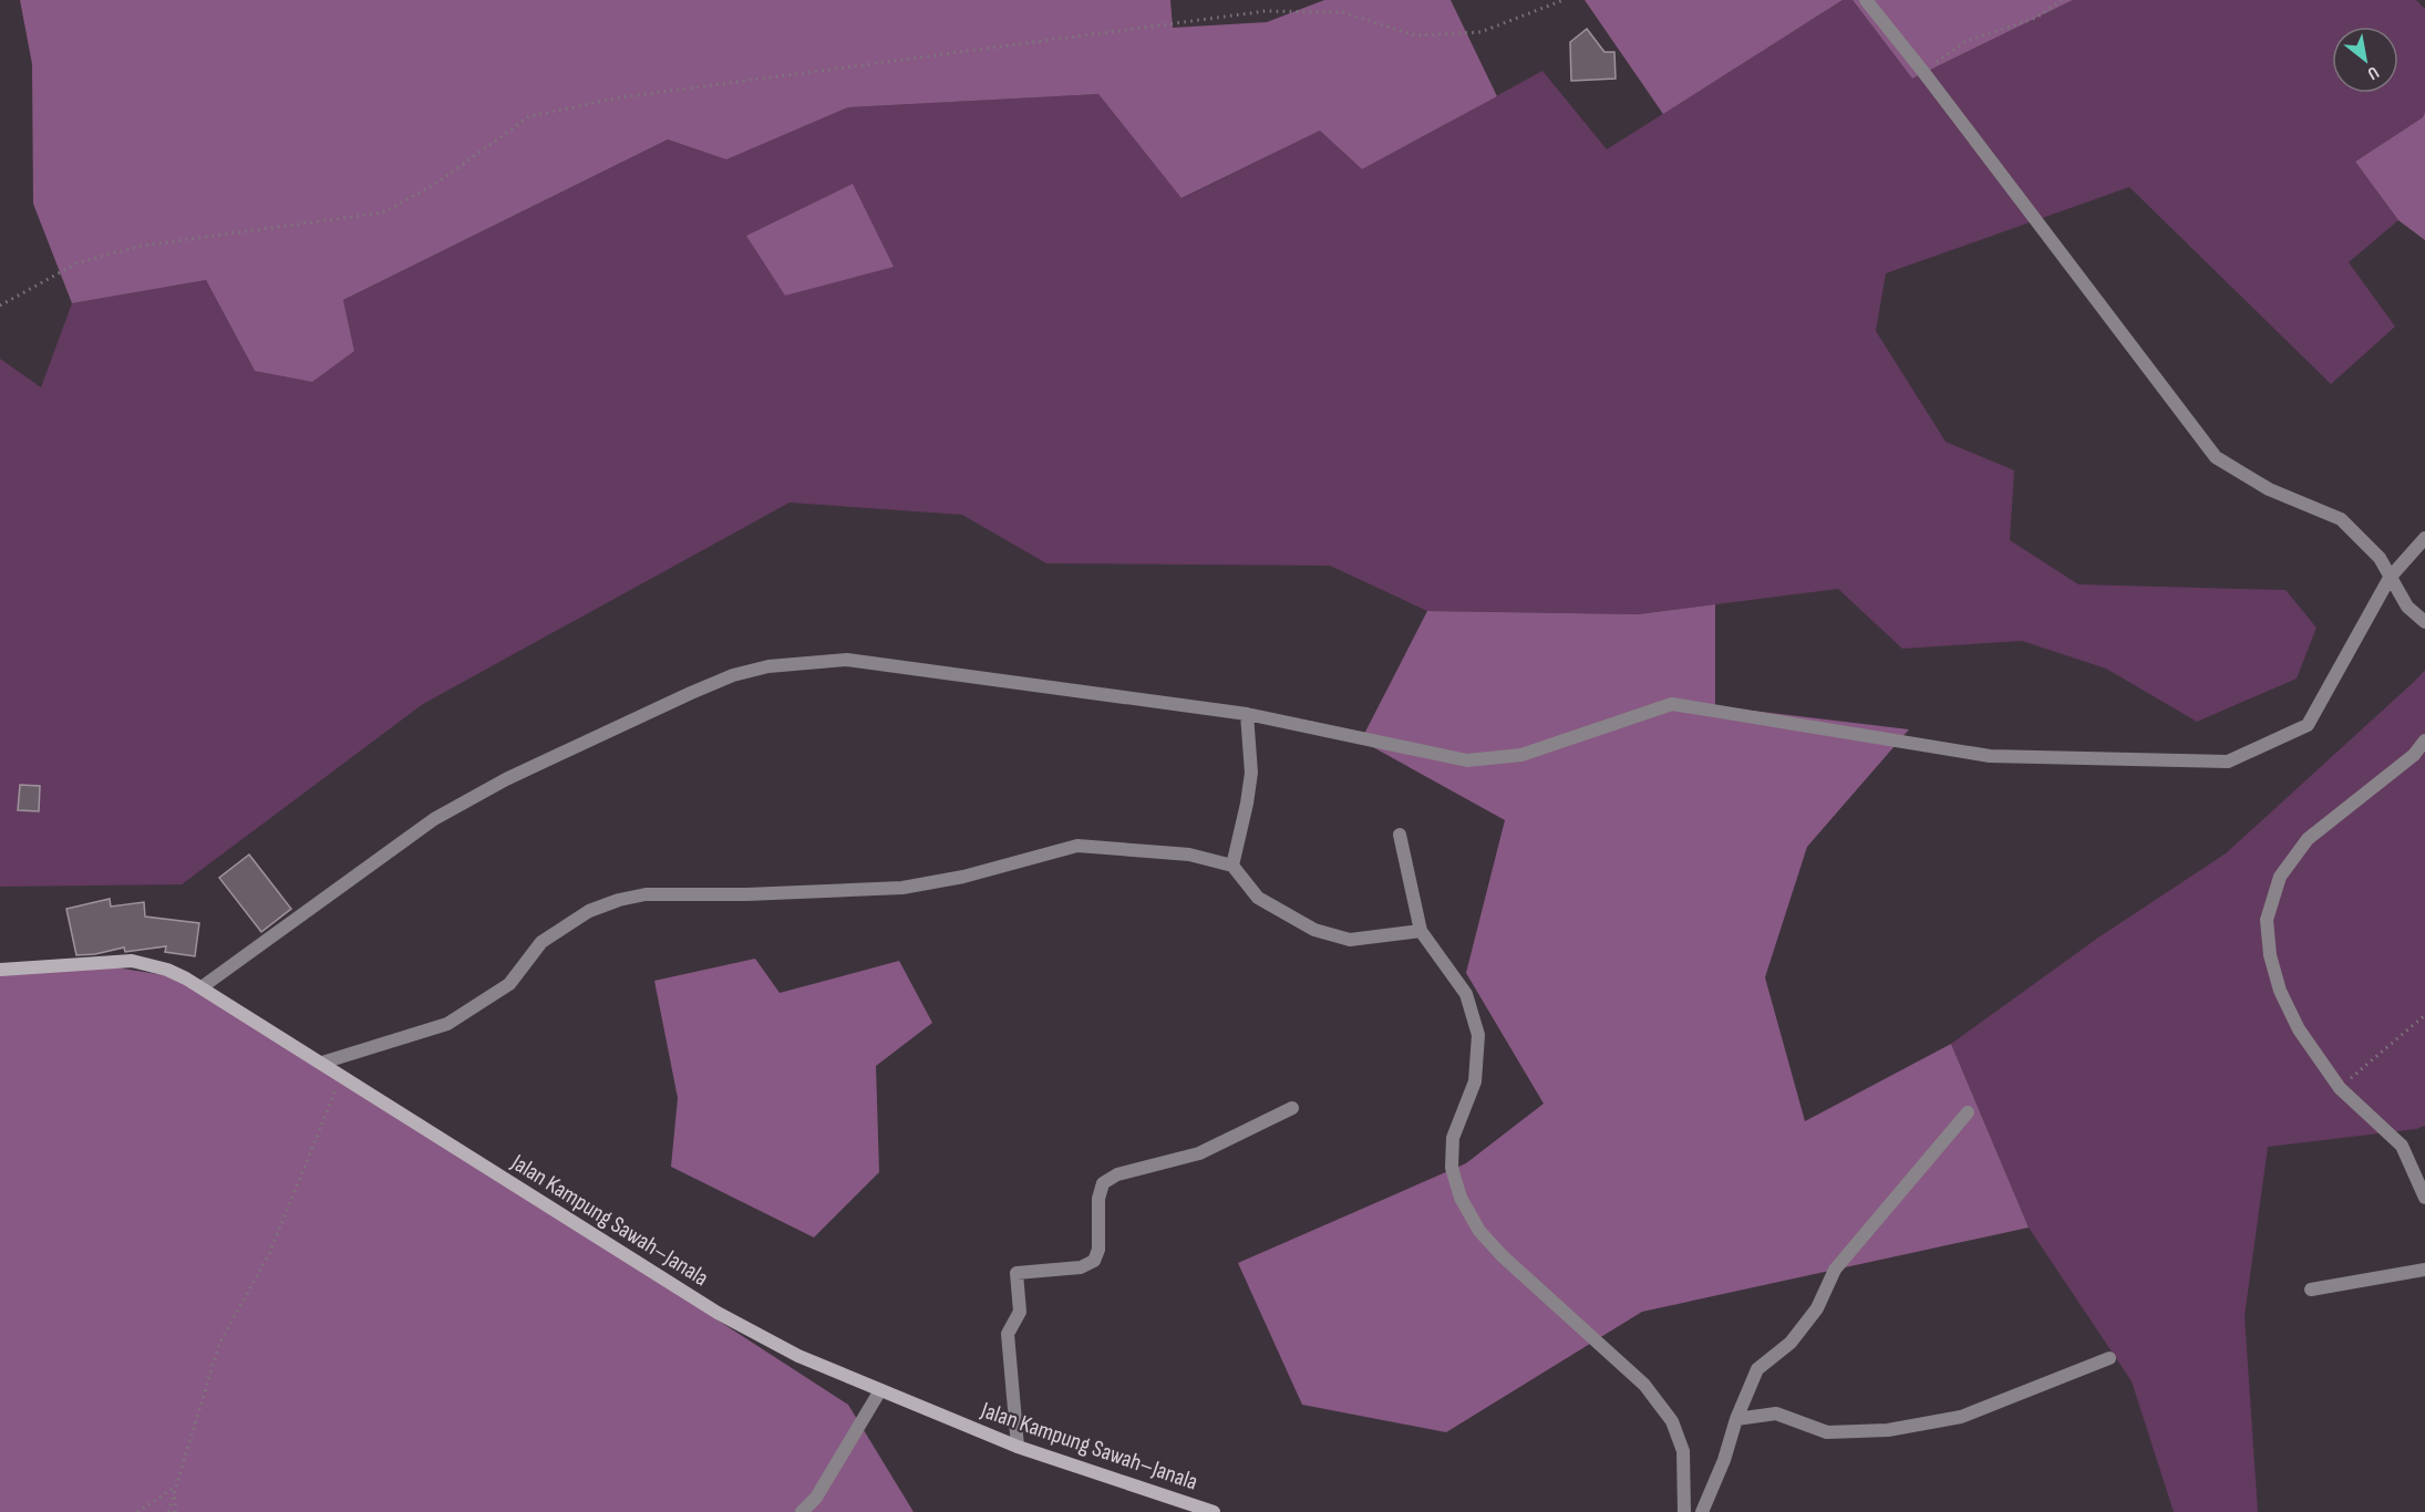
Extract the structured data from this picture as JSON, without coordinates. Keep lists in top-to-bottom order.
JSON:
{
  "streets": {
    "main road": ["Jalan Kampung Sawah–Janala"]
  },
  "north": "bottom right"
}
